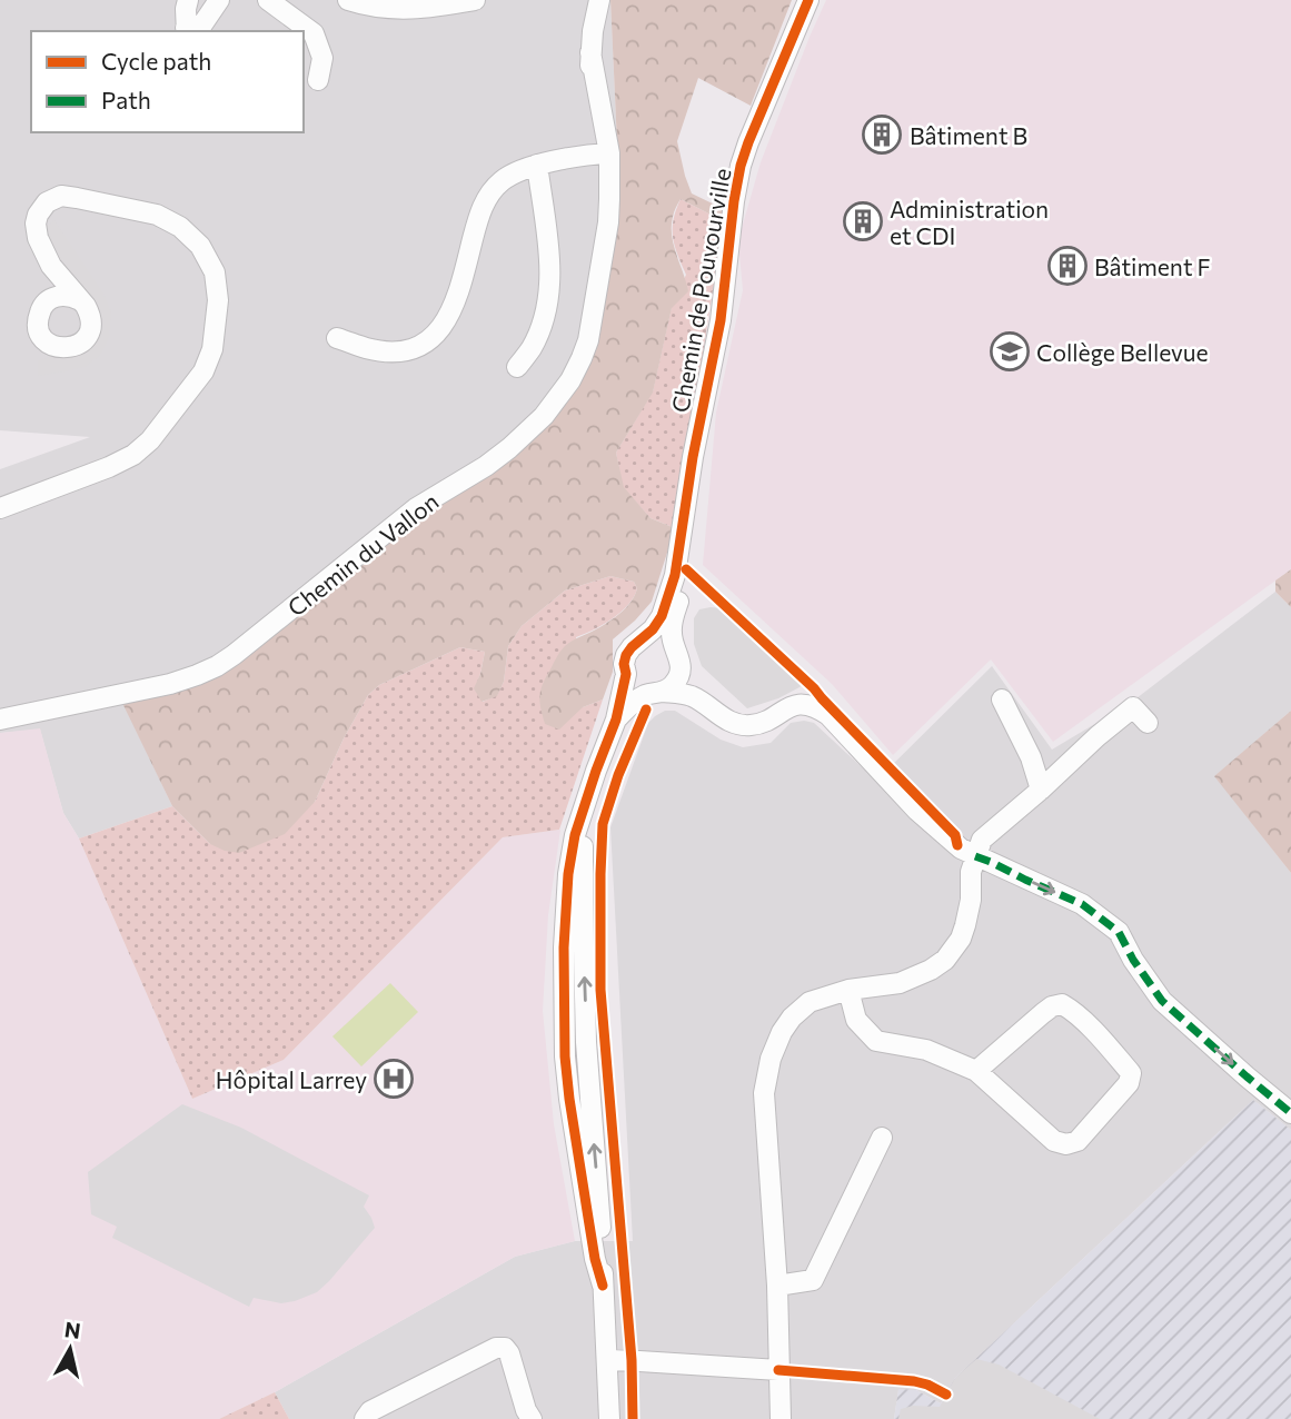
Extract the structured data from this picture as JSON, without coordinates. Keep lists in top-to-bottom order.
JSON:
{
  "streets": {
    "street": ["Chemin de Pouvourville", "Chemin du Vallon"]
  },
  "places": {
    "building": ["Bâtiment B", "Administration et CDI", "Bâtiment F"],
    "school or university": ["Collège Bellevue"],
    "hospital": ["Hôpital Larrey"]
  },
  "legend": ["Cycle path", "Path"],
  "north": "top"
}
